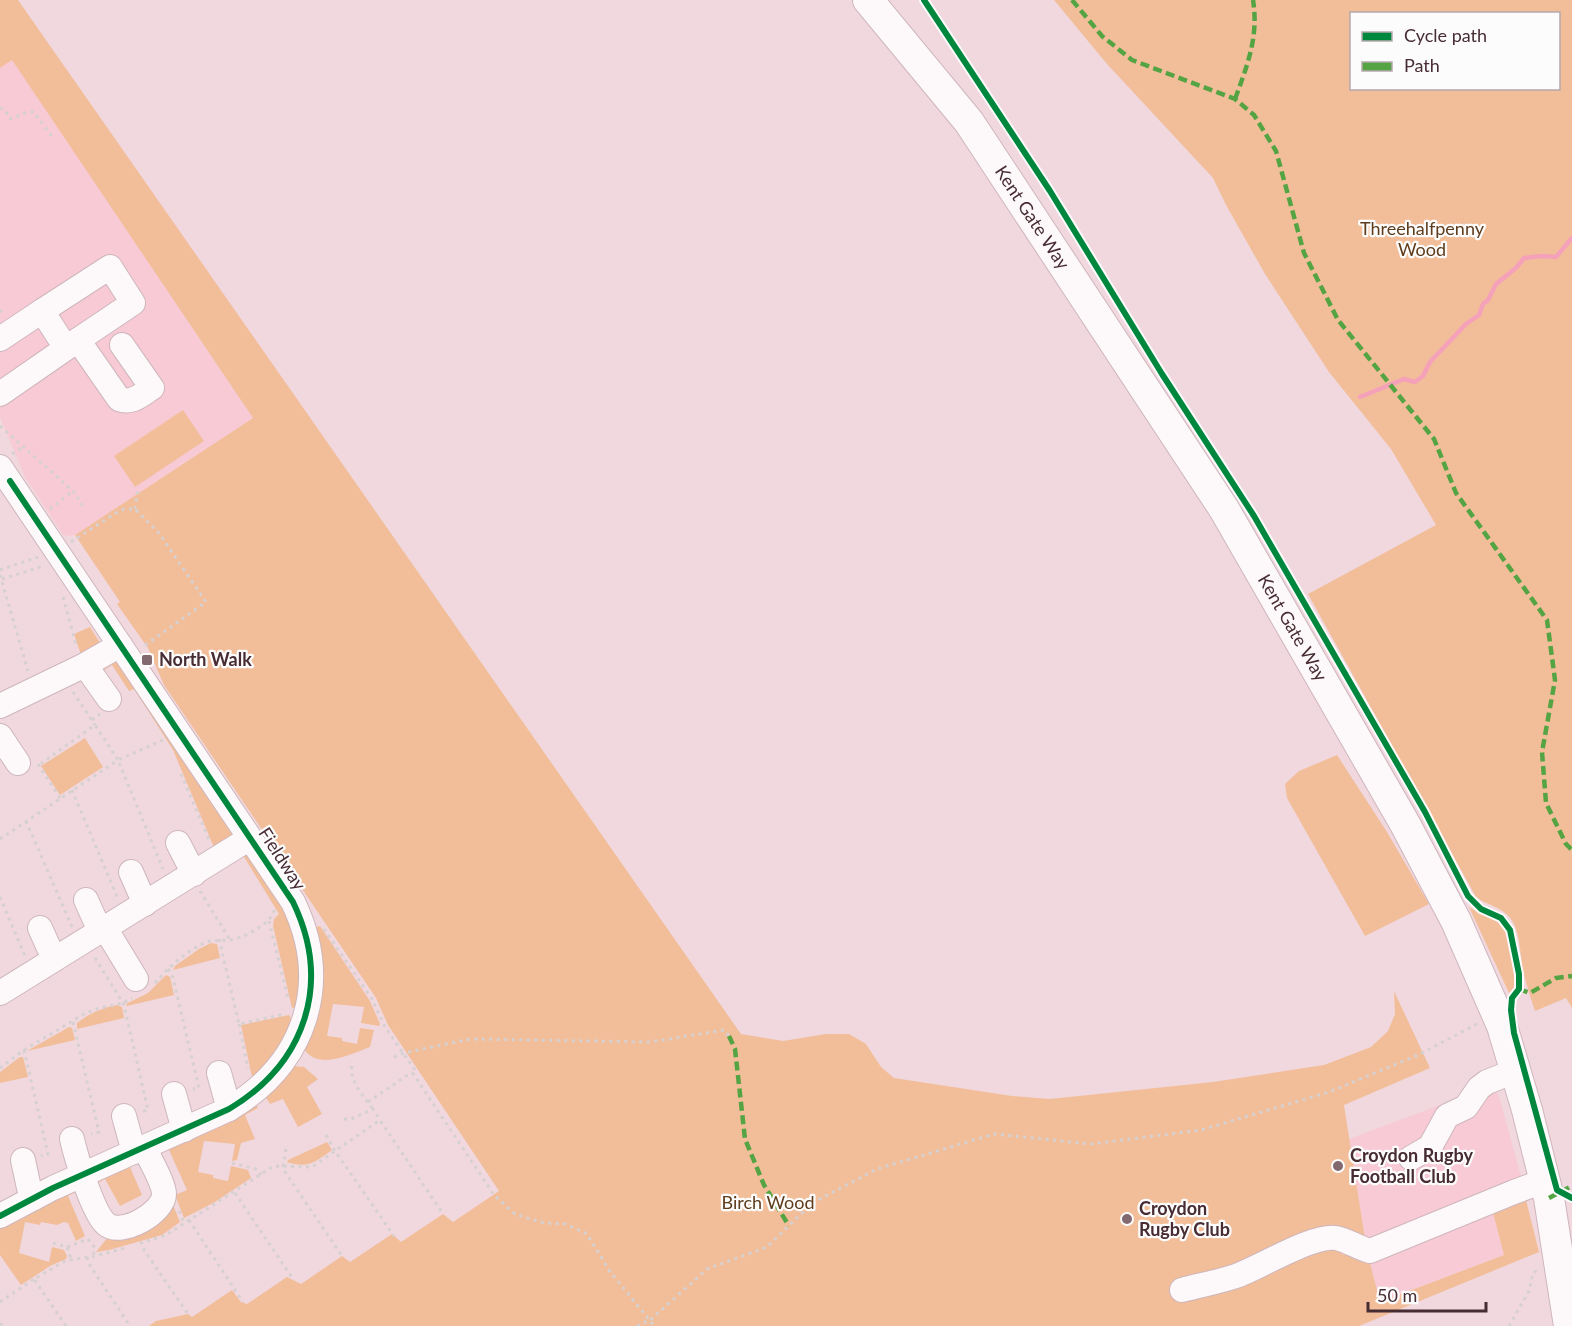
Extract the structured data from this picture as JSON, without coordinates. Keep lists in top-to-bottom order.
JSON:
{
  "streets": {
    "main road": ["Kent Gate Way"],
    "street": ["Fieldway"]
  },
  "parks": ["Threehalfpenny Wood", "Birch Wood"],
  "places": {
    "transit": ["North Walk"],
    "other": ["Croydon Rugby Football Club", "Croydon Rugby Club"]
  },
  "legend": ["Cycle path", "Path"],
  "scale_bar": "50 m"
}
